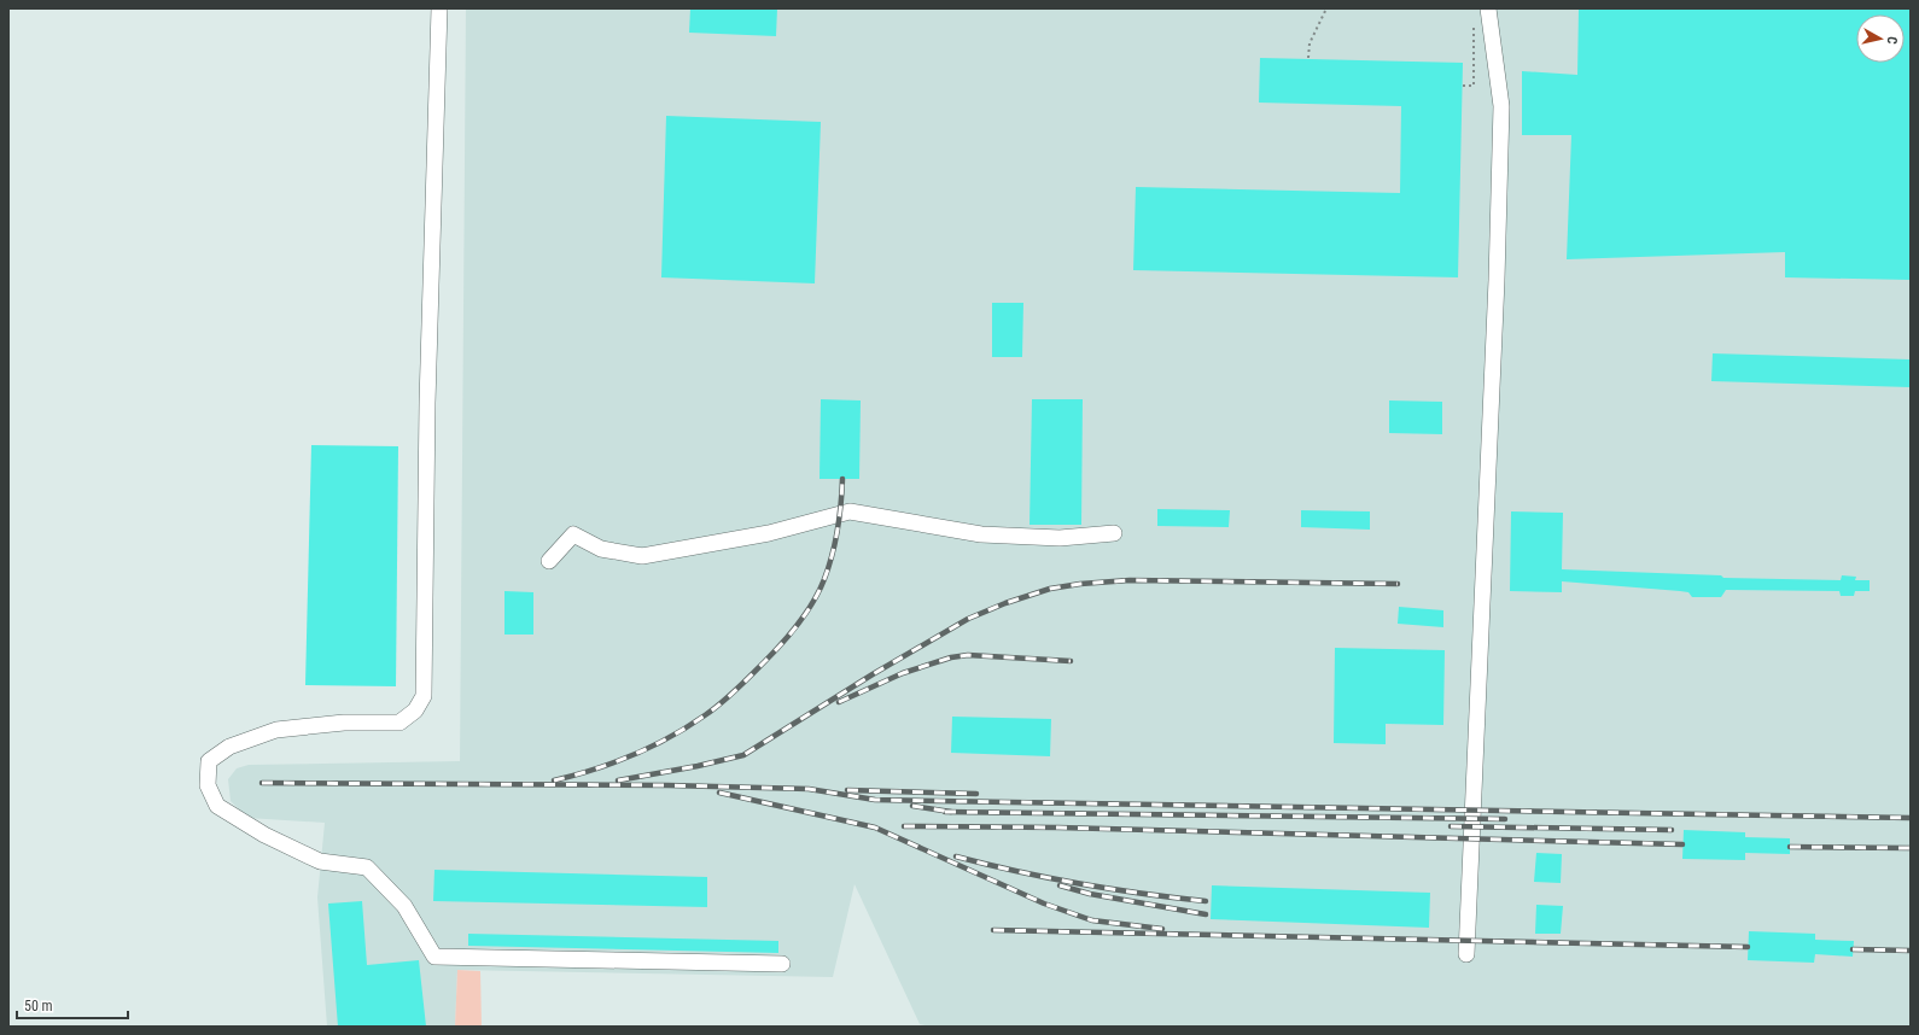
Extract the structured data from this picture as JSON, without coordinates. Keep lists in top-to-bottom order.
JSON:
{
  "scale_bar": "50 m",
  "north": "right"
}
